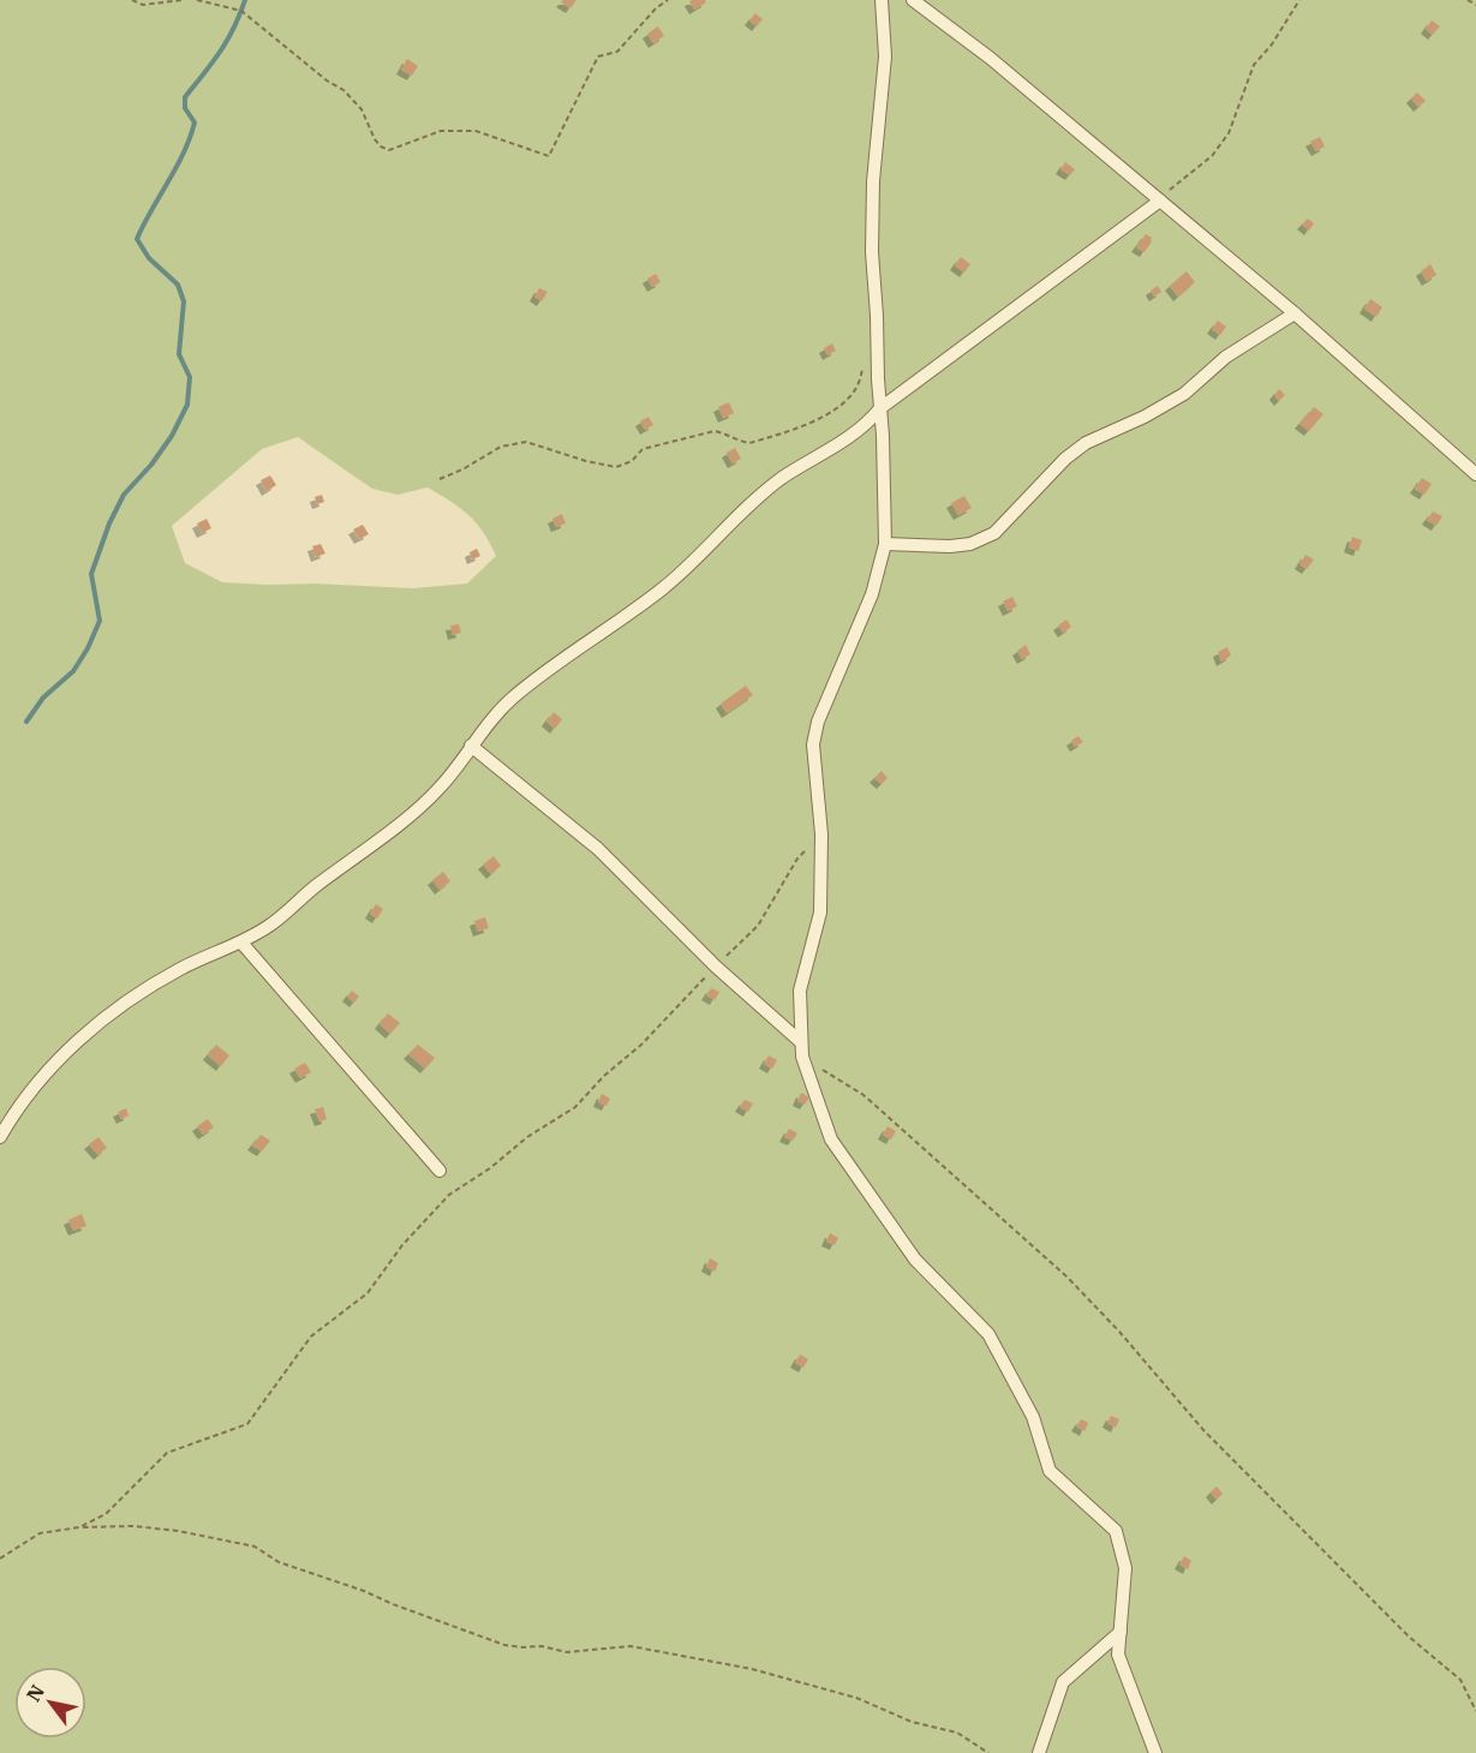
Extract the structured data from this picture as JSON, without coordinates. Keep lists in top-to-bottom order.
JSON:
{
  "north": "top left"
}
